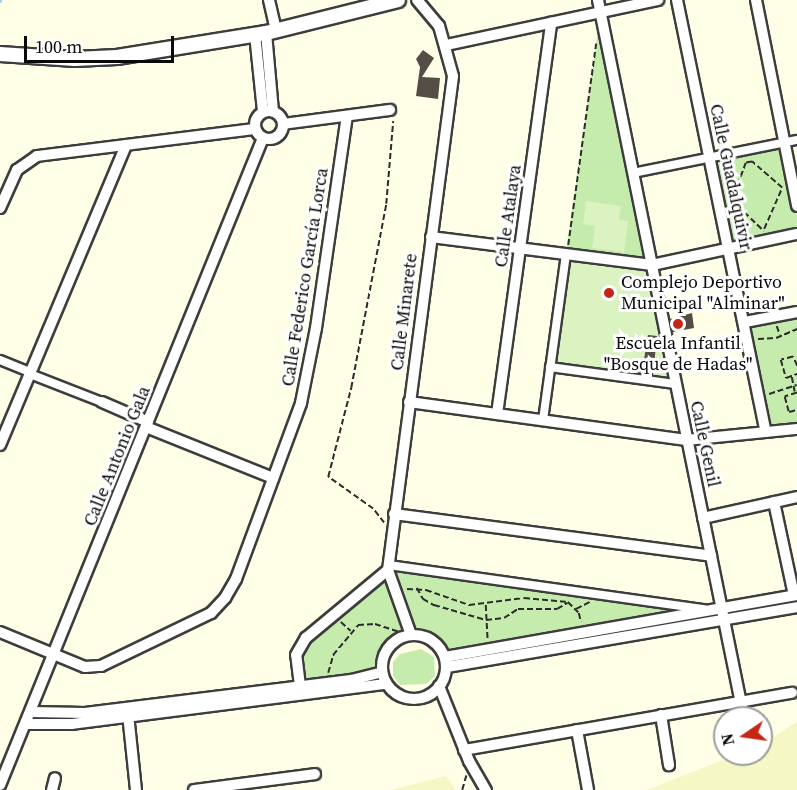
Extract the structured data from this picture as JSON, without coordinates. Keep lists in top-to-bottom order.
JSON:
{
  "streets": {
    "street": [
      "Calle Guadalquivir",
      "Calle Atalaya",
      "Calle Federico García Lorca",
      "Calle Minarete",
      "Calle Genil",
      "Calle Antonio Gala"
    ]
  },
  "crossings": [
    ["Calle Federico García Lorca", "Calle Antonio Gala"]
  ],
  "places": ["Complejo Deportivo Municipal \"Alminar\"", "Escuela Infantil \"Bosque de Hadas\""],
  "scale_bar": "100 m",
  "north": "left"
}
